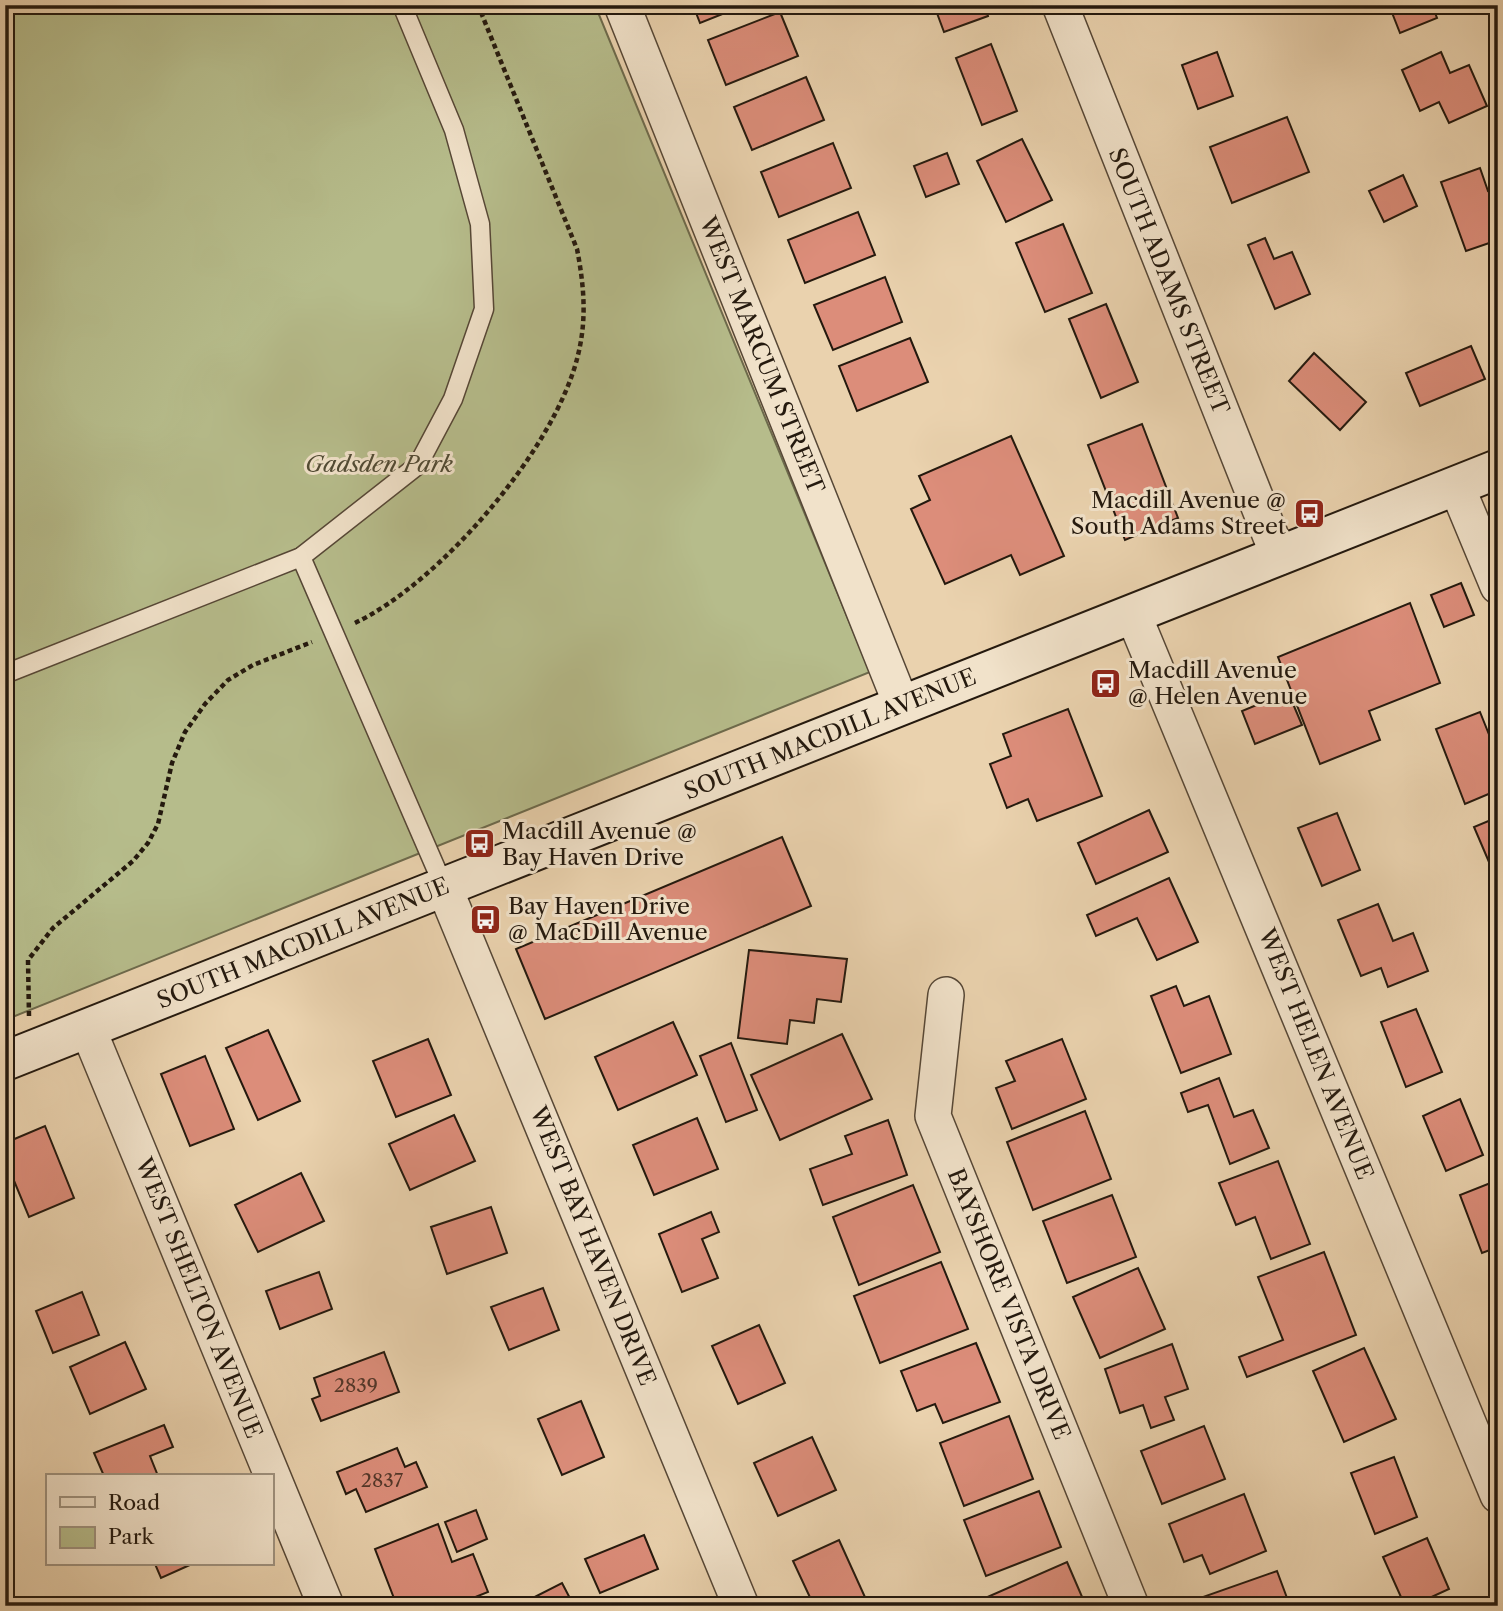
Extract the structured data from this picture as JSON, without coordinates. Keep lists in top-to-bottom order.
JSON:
{
  "streets": {
    "street": [
      "SOUTH ADAMS STREET",
      "WEST MARCUM STREET",
      "SOUTH MACDILL AVENUE",
      "WEST HELEN AVENUE",
      "WEST BAY HAVEN DRIVE",
      "WEST SHELTON AVENUE",
      "BAYSHORE VISTA DRIVE"
    ]
  },
  "crossings": [
    ["SOUTH ADAMS STREET", "SOUTH MACDILL AVENUE"],
    ["WEST MARCUM STREET", "SOUTH MACDILL AVENUE"],
    ["SOUTH MACDILL AVENUE", "WEST HELEN AVENUE"],
    ["SOUTH MACDILL AVENUE", "WEST BAY HAVEN DRIVE"],
    ["SOUTH MACDILL AVENUE", "WEST SHELTON AVENUE"]
  ],
  "parks": ["Gadsden Park"],
  "places": {
    "bus stop": [
      "Macdill Avenue @ South Adams Street",
      "Macdill Avenue @ Helen Avenue",
      "Macdill Avenue @ Bay Haven Drive",
      "Bay Haven Drive @ MacDill Avenue"
    ]
  },
  "house_numbers": ["2839", "2837"],
  "legend": ["Road", "Park"]
}
